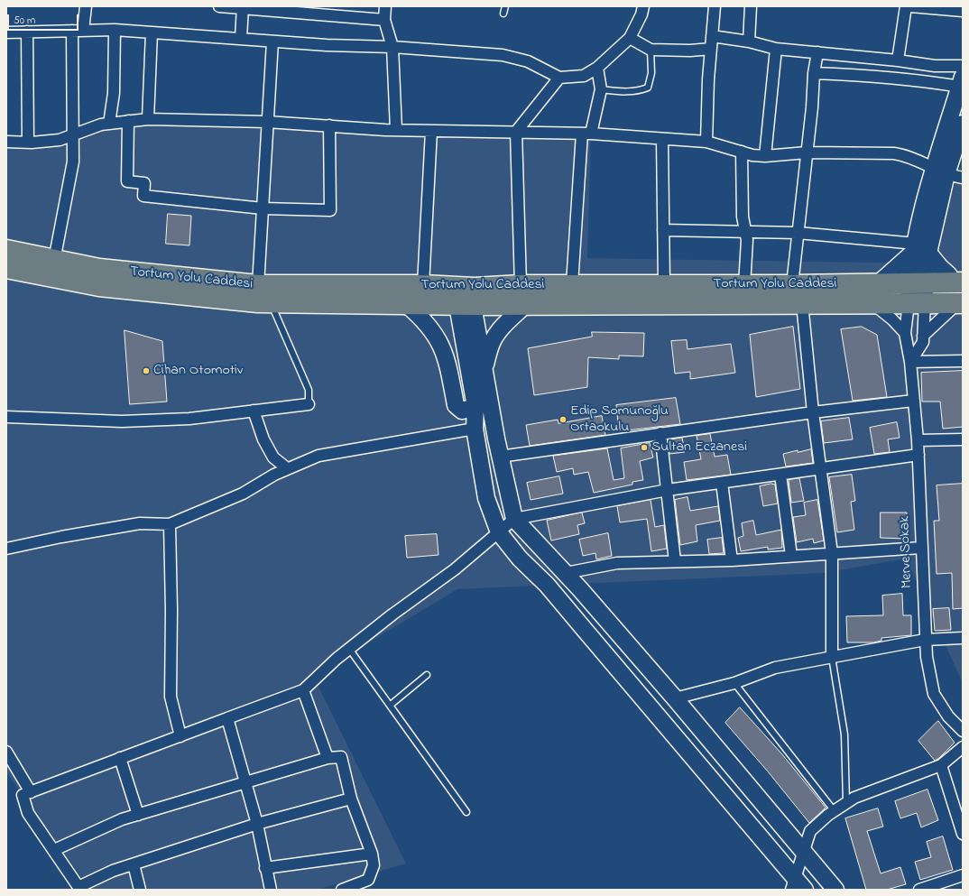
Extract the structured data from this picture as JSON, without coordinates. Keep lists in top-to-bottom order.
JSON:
{
  "streets": {
    "highway": ["Tortum Yolu Caddesi"],
    "street": ["Merve Sokak"]
  },
  "crossings": [
    ["Tortum Yolu Caddesi", "Merve Sokak"]
  ],
  "places": ["Cihan Otomotiv", "Edip Somunoğlu Ortaokulu", "Sultan Eczanesi"],
  "scale_bar": "50 m"
}
